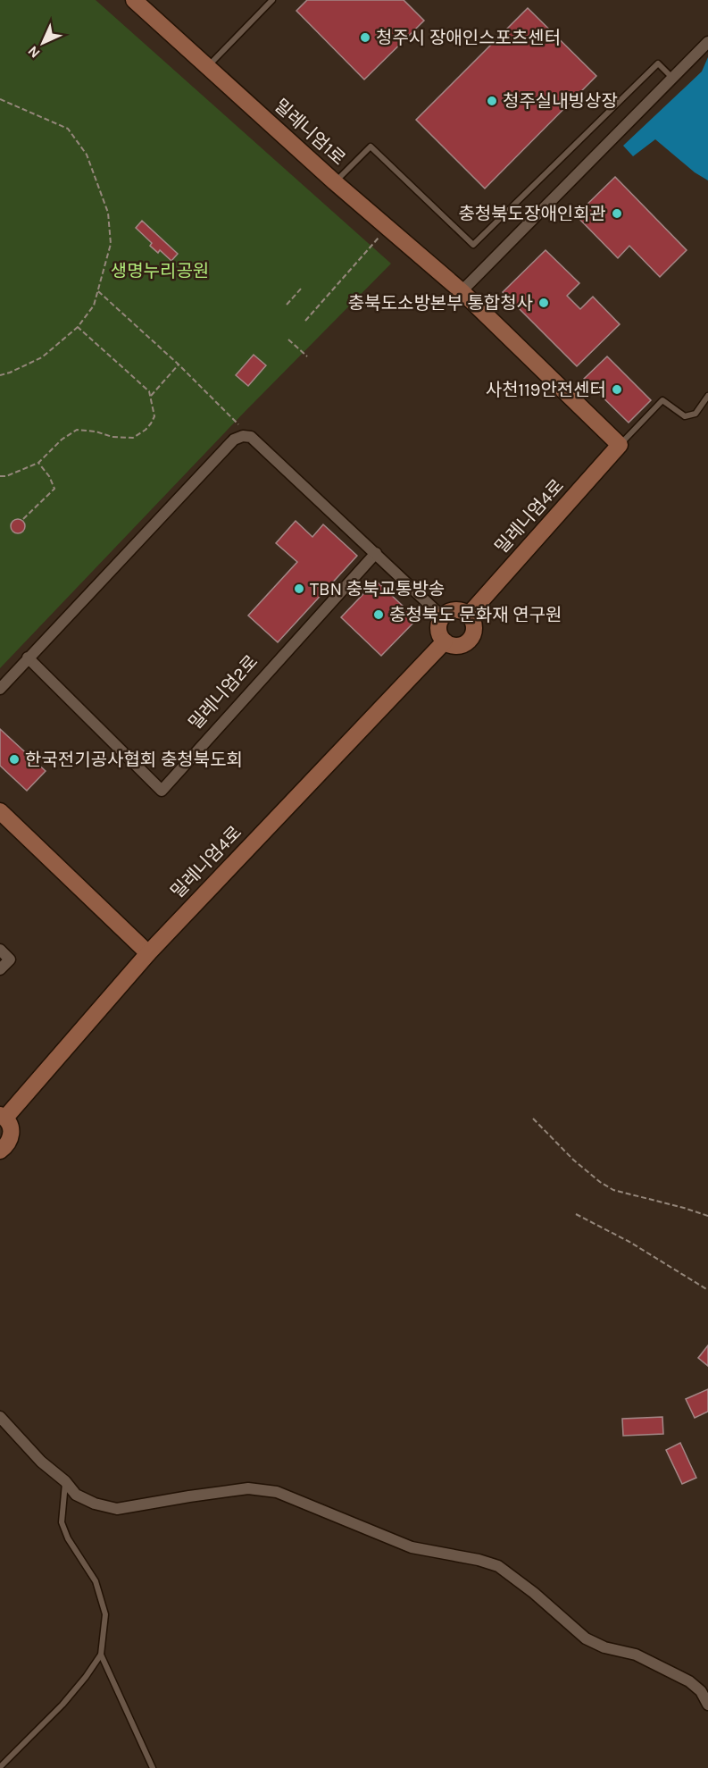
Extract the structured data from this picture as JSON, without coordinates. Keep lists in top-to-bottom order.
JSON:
{
  "streets": {
    "street": ["밀레니엄1로", "밀레니엄4로", "밀레니엄2로"]
  },
  "crossings": [
    ["밀레니엄1로", "밀레니엄4로"]
  ],
  "parks": ["생명누리공원"],
  "places": [
    "청주시 장애인스포츠센터",
    "청주실내빙상장",
    "충청북도장애인회관",
    "충북도소방본부 통합청사",
    "사천119안전센터",
    "TBN 충북교통방송",
    "충청북도 문화재 연구원",
    "한국전기공사협회 충청북도회"
  ],
  "north": "bottom left"
}
